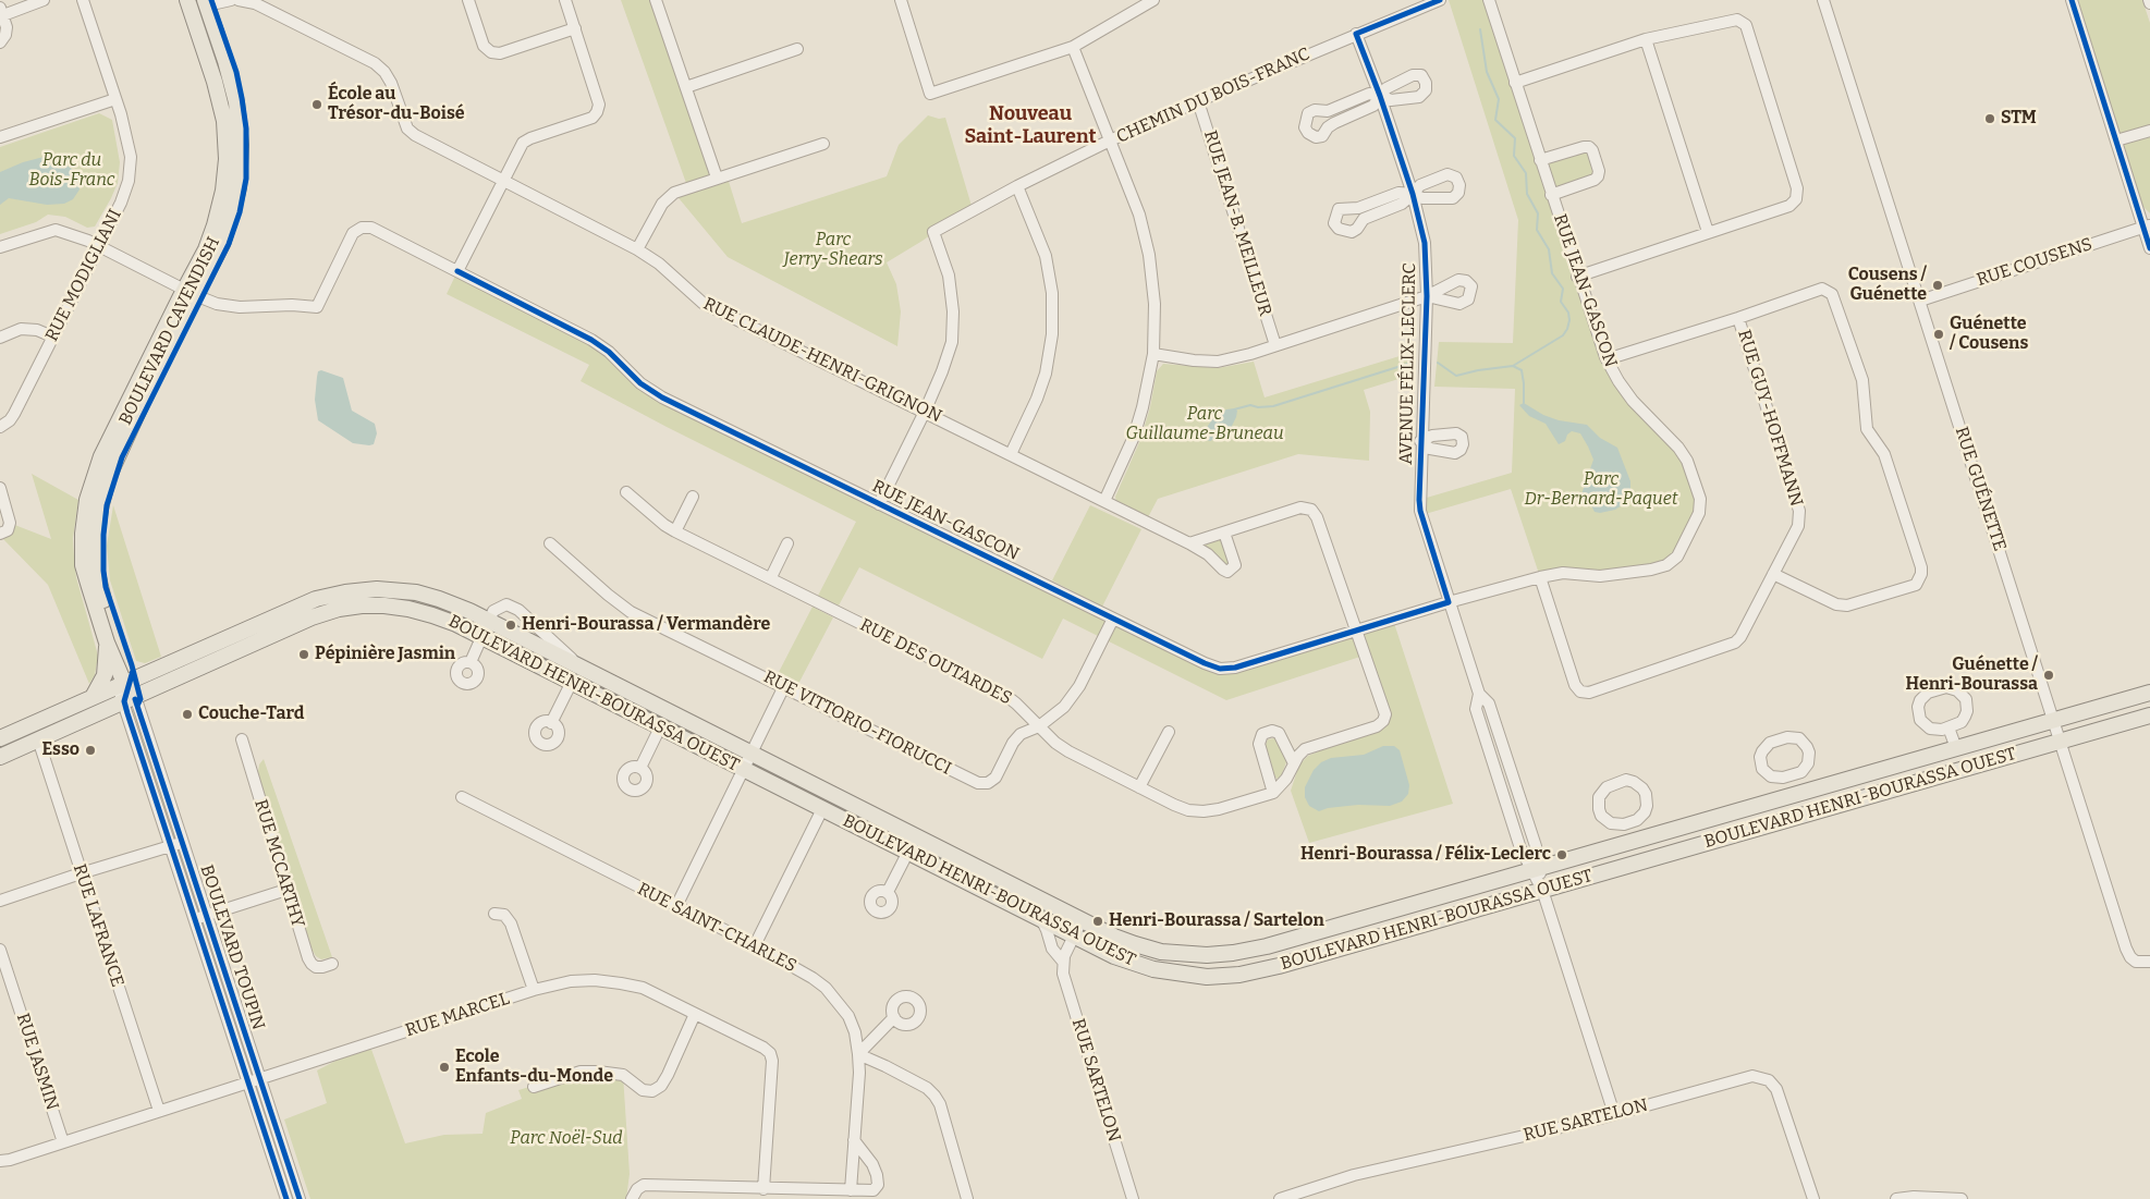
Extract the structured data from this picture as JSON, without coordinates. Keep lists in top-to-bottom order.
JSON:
{
  "streets": {
    "main road": ["BOULEVARD CAVENDISH", "BOULEVARD HENRI-BOURASSA OUEST", "BOULEVARD TOUPIN"],
    "street": [
      "CHEMIN DU BOIS-FRANC",
      "RUE JEAN-B. MEILLEUR",
      "RUE COUSENS",
      "RUE MODIGLIANI",
      "RUE JEAN-GASCON",
      "RUE CLAUDE-HENRI-GRIGNON",
      "AVENUE FÉLIX-LECLERC",
      "RUE GUY-HOFFMANN",
      "RUE GUÉNETTE",
      "RUE DES OUTARDES",
      "RUE VITTORIO-FIORUCCI",
      "RUE MCCARTHY",
      "RUE LAFRANCE",
      "RUE SAINT-CHARLES",
      "RUE MARCEL",
      "RUE JASMIN",
      "RUE SARTELON"
    ]
  },
  "crossings": [
    ["CHEMIN DU BOIS-FRANC", "RUE JEAN-B. MEILLEUR"],
    ["CHEMIN DU BOIS-FRANC", "RUE CLAUDE-HENRI-GRIGNON"],
    ["CHEMIN DU BOIS-FRANC", "AVENUE FÉLIX-LECLERC"],
    ["RUE COUSENS", "RUE GUÉNETTE"],
    ["RUE JEAN-GASCON", "BOULEVARD CAVENDISH"],
    ["RUE JEAN-GASCON", "AVENUE FÉLIX-LECLERC"],
    ["RUE JEAN-GASCON", "RUE GUY-HOFFMANN"],
    ["RUE JEAN-GASCON", "RUE VITTORIO-FIORUCCI"],
    ["BOULEVARD CAVENDISH", "BOULEVARD HENRI-BOURASSA OUEST"],
    ["BOULEVARD CAVENDISH", "BOULEVARD TOUPIN"],
    ["AVENUE FÉLIX-LECLERC", "BOULEVARD HENRI-BOURASSA OUEST"],
    ["AVENUE FÉLIX-LECLERC", "RUE SARTELON"],
    ["RUE GUÉNETTE", "BOULEVARD HENRI-BOURASSA OUEST"],
    ["RUE DES OUTARDES", "RUE VITTORIO-FIORUCCI"],
    ["BOULEVARD HENRI-BOURASSA OUEST", "RUE LAFRANCE"],
    ["BOULEVARD HENRI-BOURASSA OUEST", "BOULEVARD TOUPIN"],
    ["BOULEVARD HENRI-BOURASSA OUEST", "RUE SARTELON"],
    ["RUE LAFRANCE", "RUE MARCEL"],
    ["BOULEVARD TOUPIN", "RUE MARCEL"],
    ["RUE MARCEL", "RUE JASMIN"]
  ],
  "districts": ["Nouveau Saint-Laurent"],
  "parks": [
    "Parc du Bois-Franc",
    "Parc Jerry-Shears",
    "Parc Guillaume-Bruneau",
    "Parc Dr-Bernard-Paquet",
    "Parc Noël-Sud"
  ],
  "places": [
    "École au Trésor-du-Boisé",
    "STM",
    "Cousens / Guénette",
    "Guénette / Cousens",
    "Henri-Bourassa / Vermandère",
    "Pépinière Jasmin",
    "Guénette / Henri-Bourassa",
    "Couche-Tard",
    "Esso",
    "Henri-Bourassa / Félix-Leclerc",
    "Henri-Bourassa / Sartelon",
    "Ecole Enfants-du-Monde"
  ]
}
